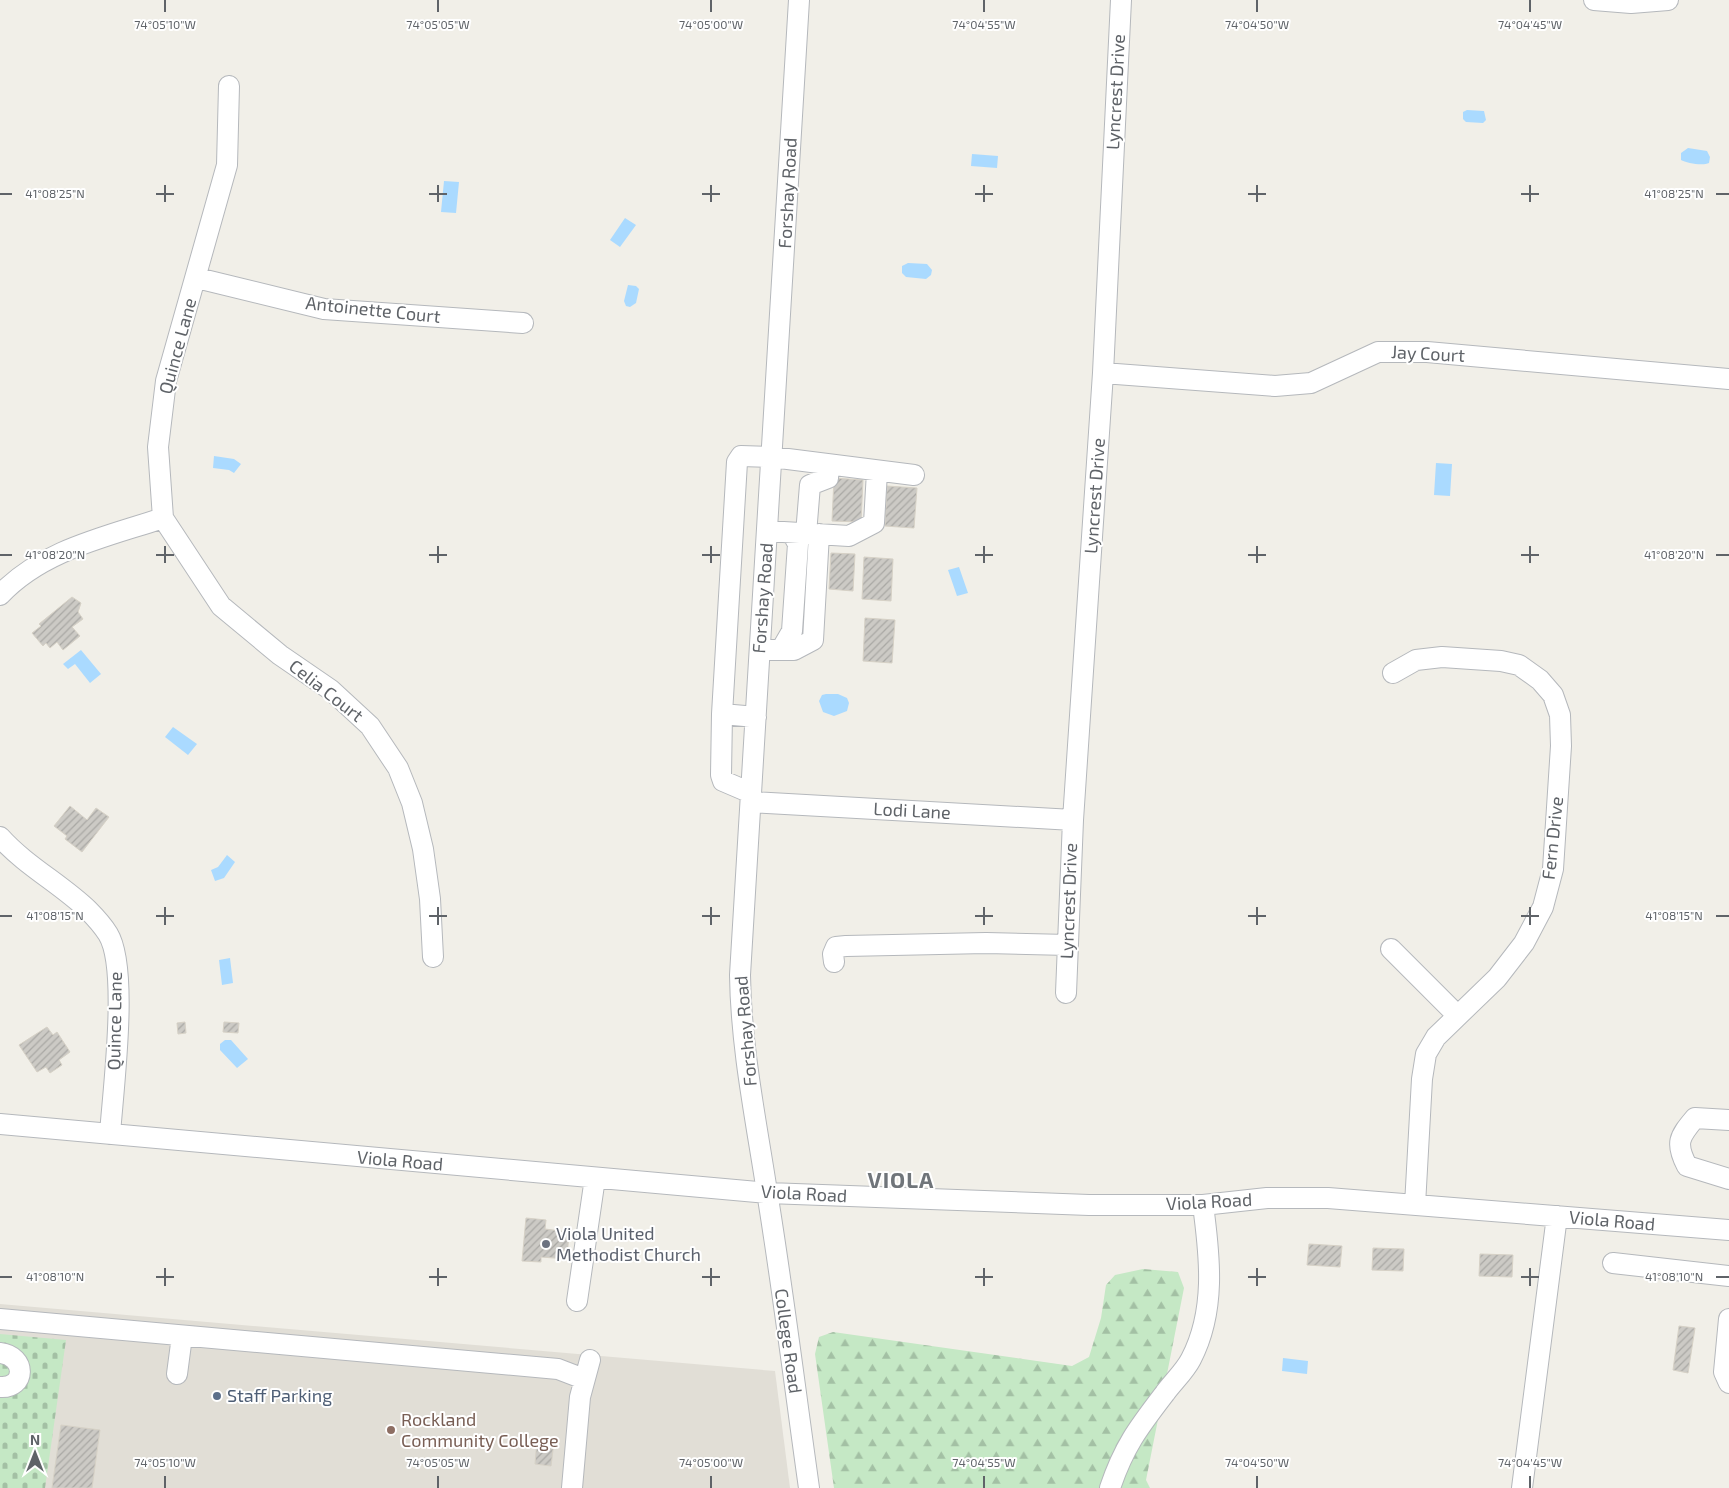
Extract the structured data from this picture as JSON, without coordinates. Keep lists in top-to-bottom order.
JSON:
{
  "streets": {
    "street": [
      "Lyncrest Drive",
      "Forshay Road",
      "Antoinette Court",
      "Quince Lane",
      "Jay Court",
      "Celia Court",
      "Lodi Lane",
      "Fern Drive",
      "Viola Road",
      "College Road"
    ]
  },
  "crossings": [
    ["Lyncrest Drive", "Jay Court"],
    ["Lyncrest Drive", "Lodi Lane"],
    ["Forshay Road", "Lodi Lane"],
    ["Forshay Road", "Viola Road"],
    ["Forshay Road", "College Road"],
    ["Antoinette Court", "Quince Lane"],
    ["Quince Lane", "Celia Court"],
    ["Quince Lane", "Viola Road"],
    ["Fern Drive", "Viola Road"],
    ["Viola Road", "College Road"]
  ],
  "districts": ["VIOLA"],
  "places": ["Viola United Methodist Church", "Staff Parking", "Rockland Community College"],
  "north": "top",
  "coordinates": [
    "74°05'10\"W",
    "74°05'05\"W",
    "74°05'00\"W",
    "74°04'55\"W",
    "74°04'50\"W",
    "74°04'45\"W",
    "41°08'25\"N",
    "41°08'20\"N",
    "41°08'15\"N",
    "41°08'10\"N"
  ]
}
